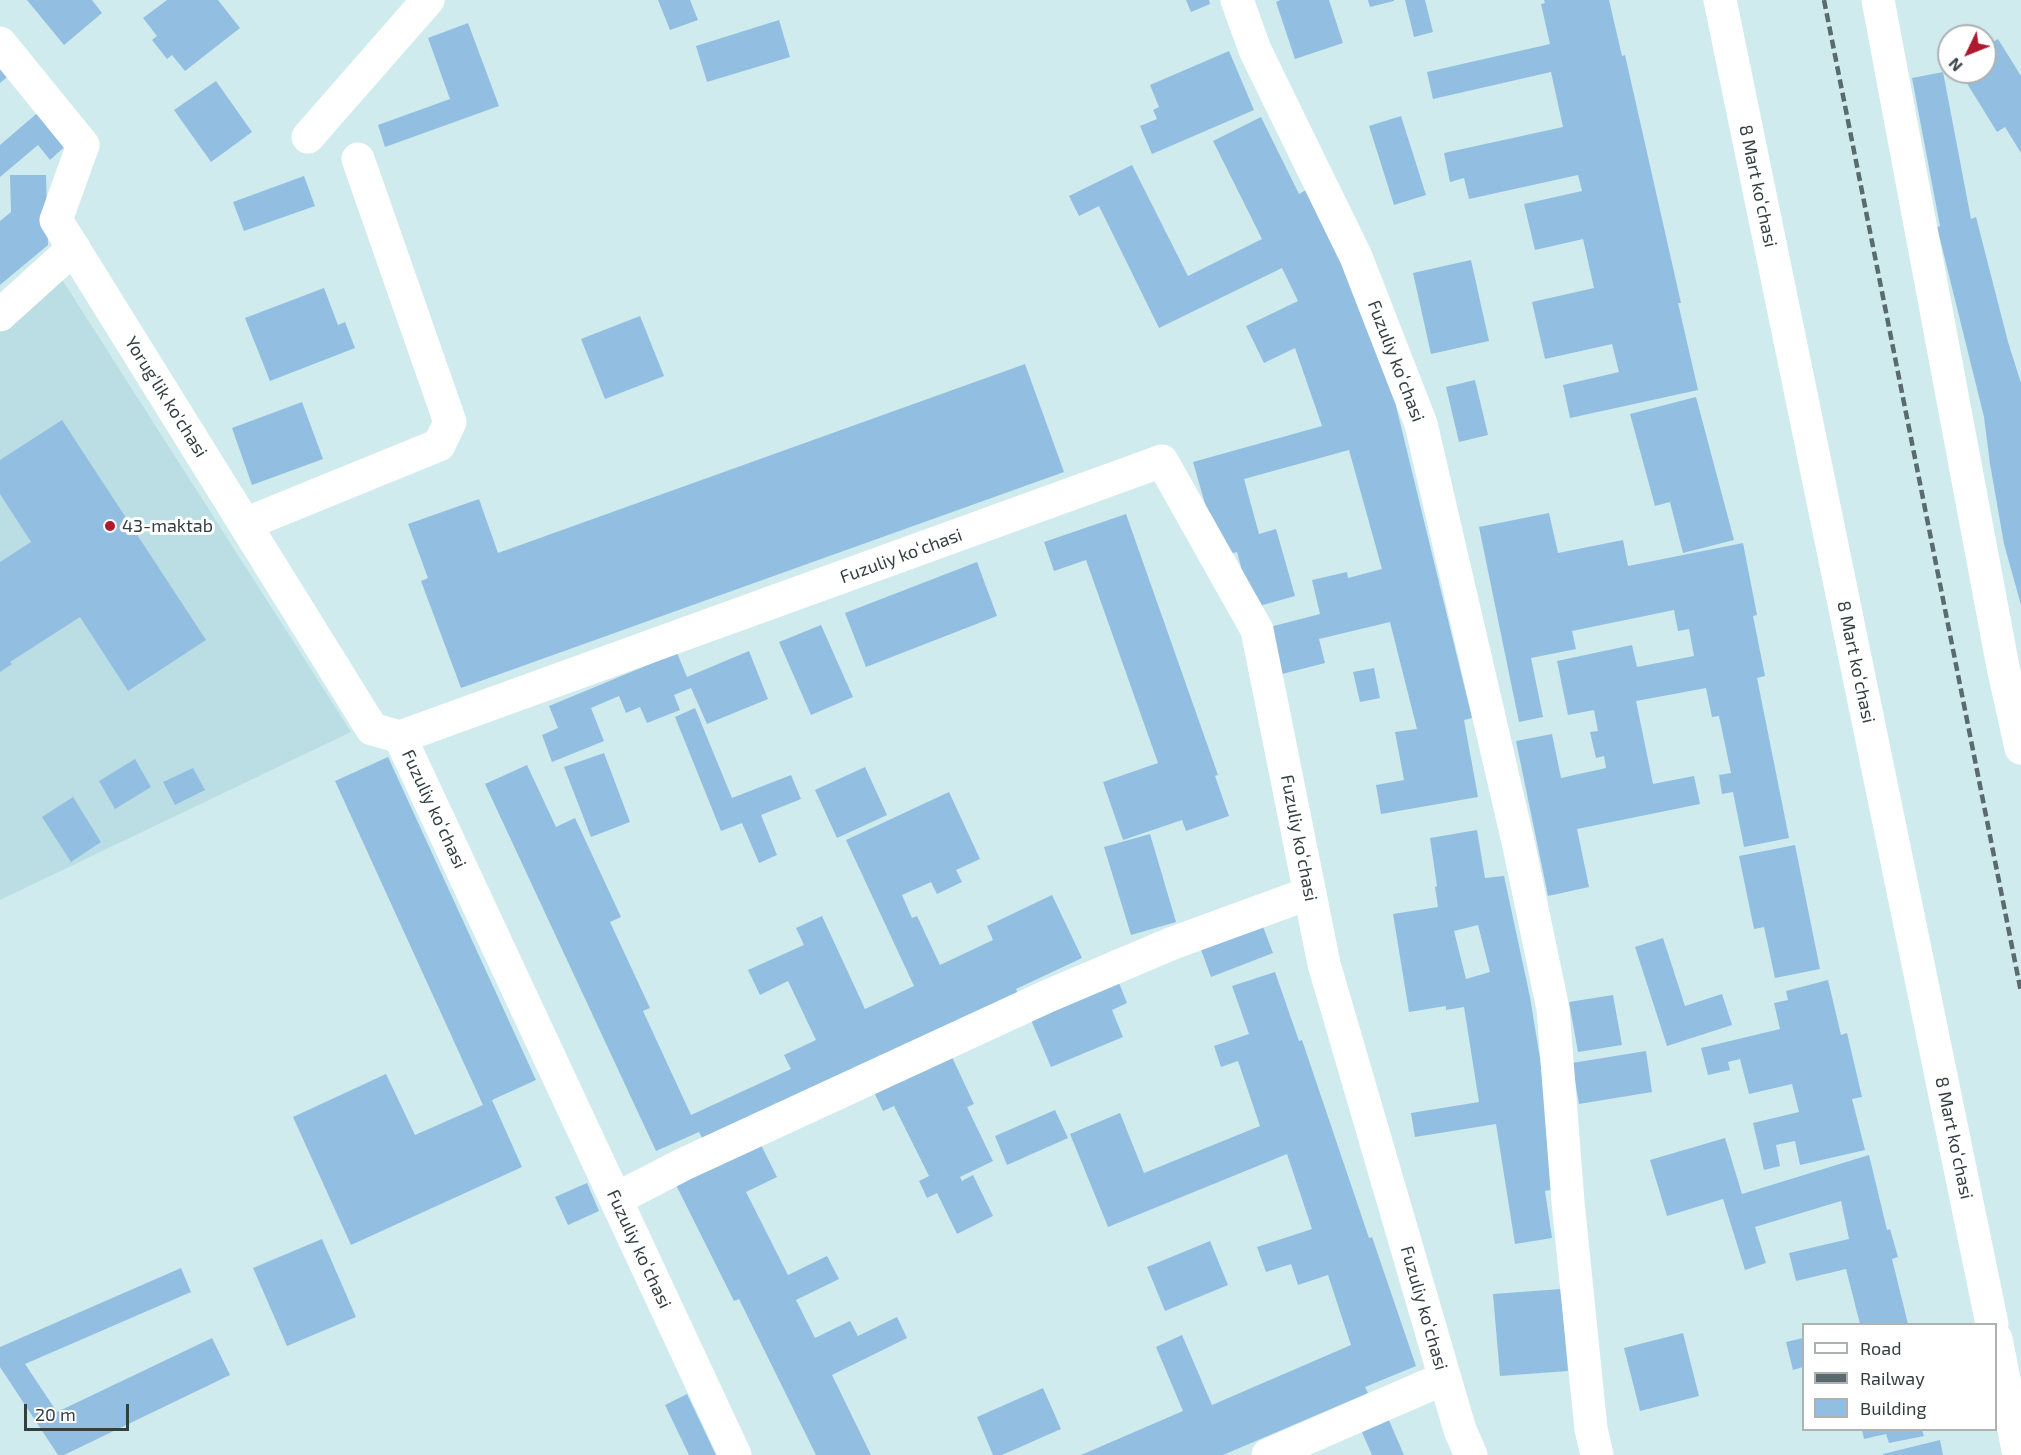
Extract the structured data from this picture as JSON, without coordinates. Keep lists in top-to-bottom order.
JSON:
{
  "streets": {
    "street": ["8 Mart koʻchasi", "Fuzuliy koʻchasi", "Yorug'lik ko'chasi"]
  },
  "crossings": [
    ["Fuzuliy koʻchasi", "Yorug'lik ko'chasi"]
  ],
  "places": ["43-maktab"],
  "legend": ["Road", "Railway", "Building"],
  "scale_bar": "20 m",
  "north": "bottom left"
}
